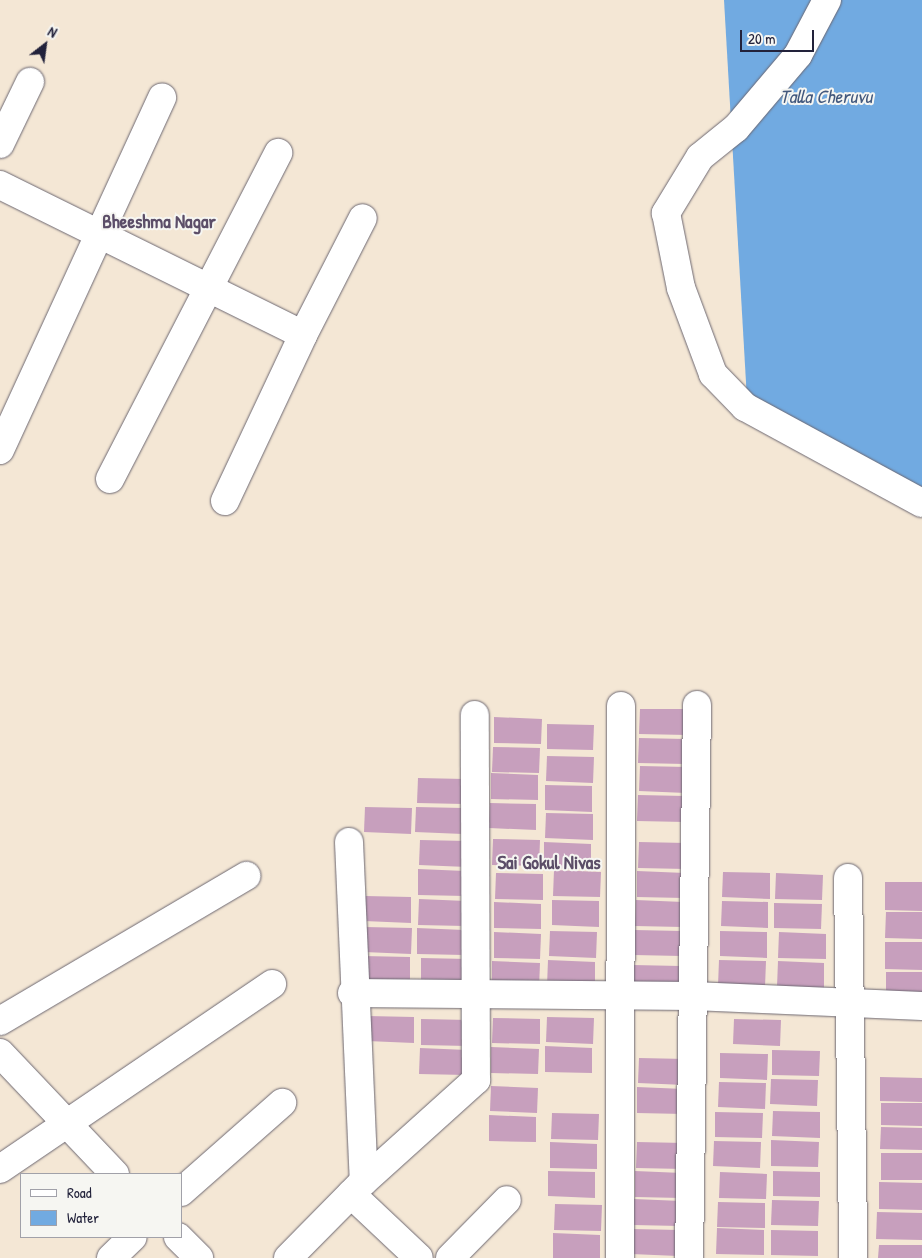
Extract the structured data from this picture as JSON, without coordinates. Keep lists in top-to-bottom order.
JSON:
{
  "districts": ["Bheeshma Nagar", "Sai Gokul Nivas"],
  "water": ["Talla Cheruvu"],
  "legend": ["Road", "Water"],
  "scale_bar": "20 m",
  "north": "top right"
}
